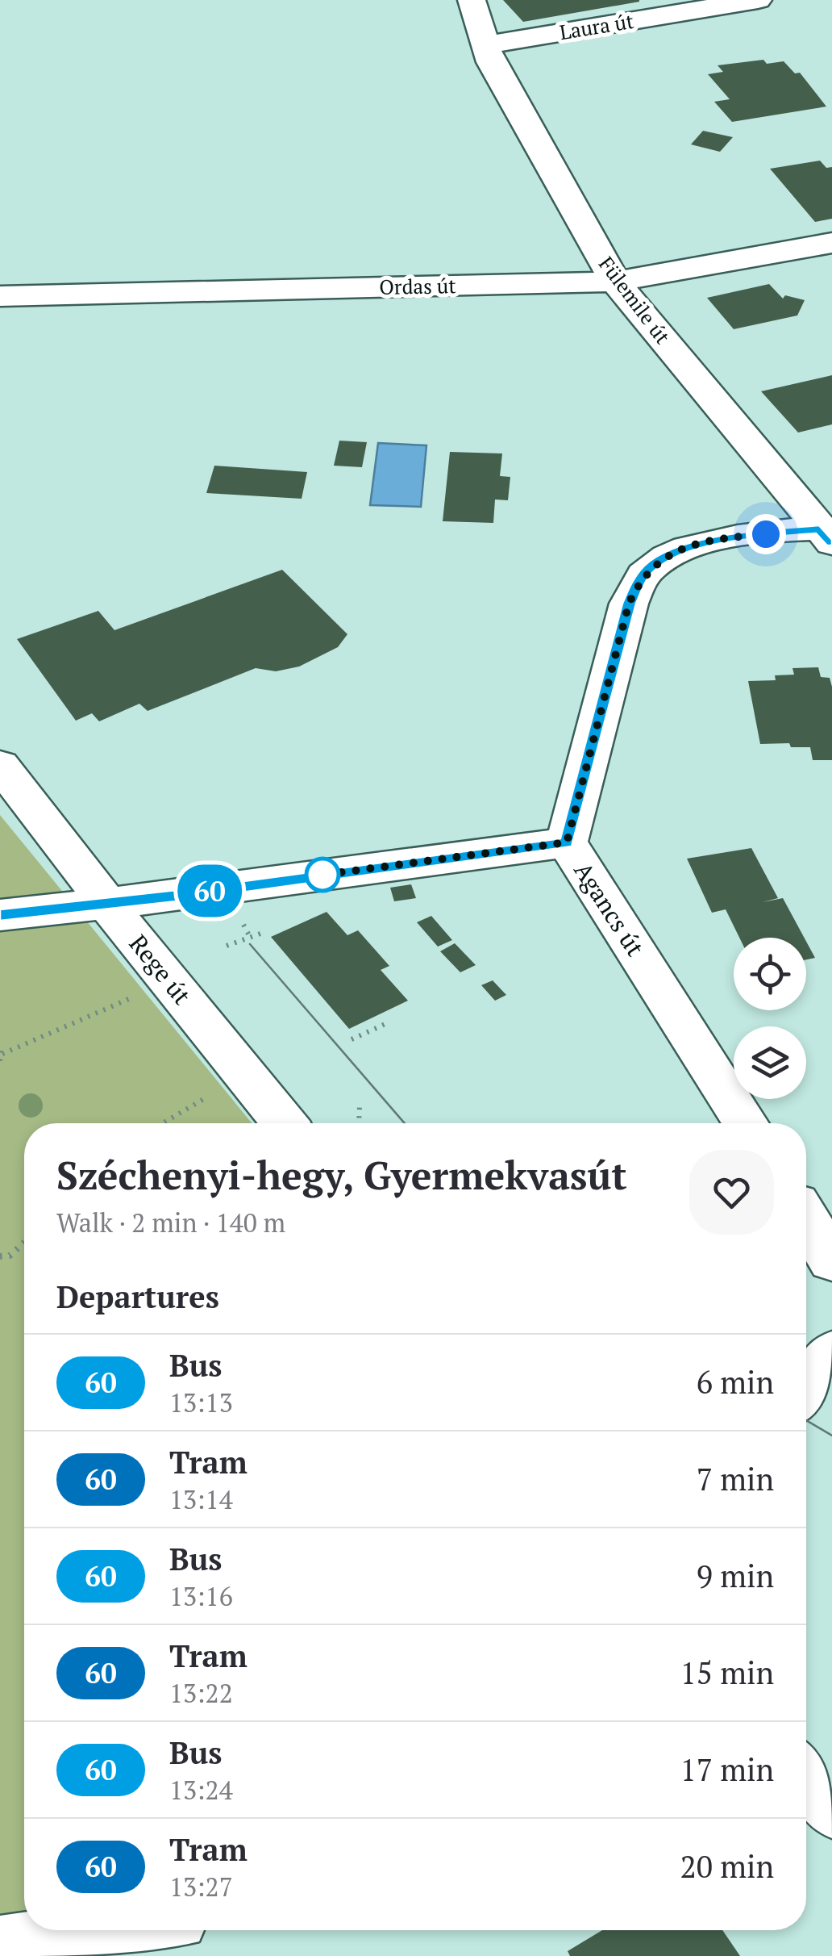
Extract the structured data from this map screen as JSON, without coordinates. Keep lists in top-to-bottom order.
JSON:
{
  "streets": {
    "street": [
      "Laura út",
      "Ordas út",
      "Fülemile út",
      "Agancs út",
      "Rege út"
    ]
  },
  "crossings": [
    ["Laura út", "Fülemile út"],
    ["Ordas út", "Fülemile út"],
    ["Fülemile út", "Agancs út"]
  ],
  "lines": ["bus line 60"],
  "page": {
    "on_map": "60",
    "heading": [
      ["Széchenyi-hegy, Gyermekvasút", "Walk · 2 min · 140 m"],
      "Departures"
    ],
    "list": [
      {
        "mark": "60",
        "name": "Bus",
        "note": "13:13",
        "value": "6 min"
      },
      {
        "mark": "60",
        "name": "Tram",
        "note": "13:14",
        "value": "7 min"
      },
      {
        "mark": "60",
        "name": "Bus",
        "note": "13:16",
        "value": "9 min"
      },
      {
        "mark": "60",
        "name": "Tram",
        "note": "13:22",
        "value": "15 min"
      },
      {
        "mark": "60",
        "name": "Bus",
        "note": "13:24",
        "value": "17 min"
      },
      {
        "mark": "60",
        "name": "Tram",
        "note": "13:27",
        "value": "20 min"
      }
    ]
  }
}
